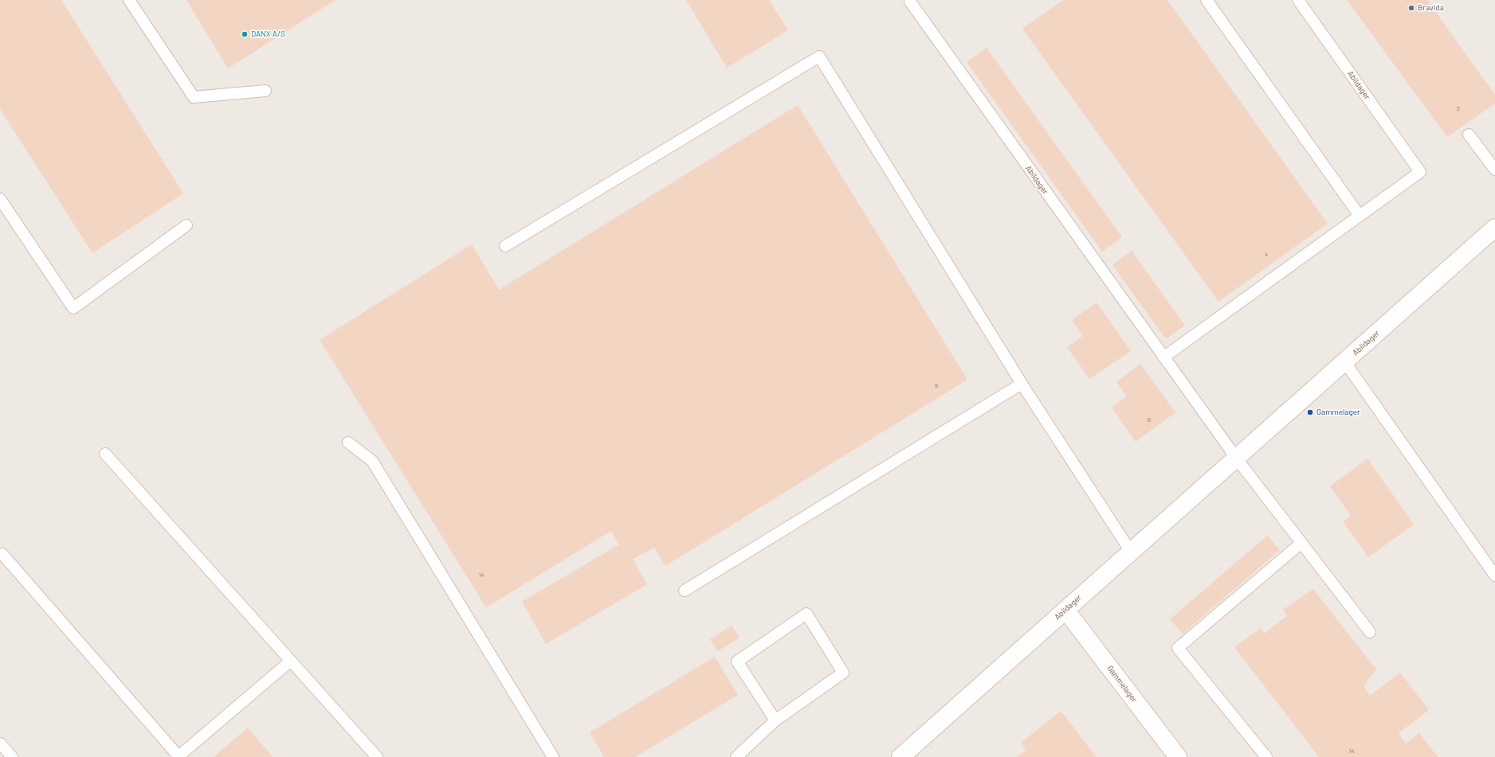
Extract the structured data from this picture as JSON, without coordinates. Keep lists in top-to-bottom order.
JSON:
{
  "streets": {
    "street": ["Abildager", "Gammelager"]
  },
  "crossings": [
    ["Abildager", "Gammelager"]
  ],
  "places": ["Bravida", "DANX A/S", "Gammelager"],
  "house_numbers": [
    "2",
    "4",
    "8",
    "6",
    "14",
    "14"
  ]
}
